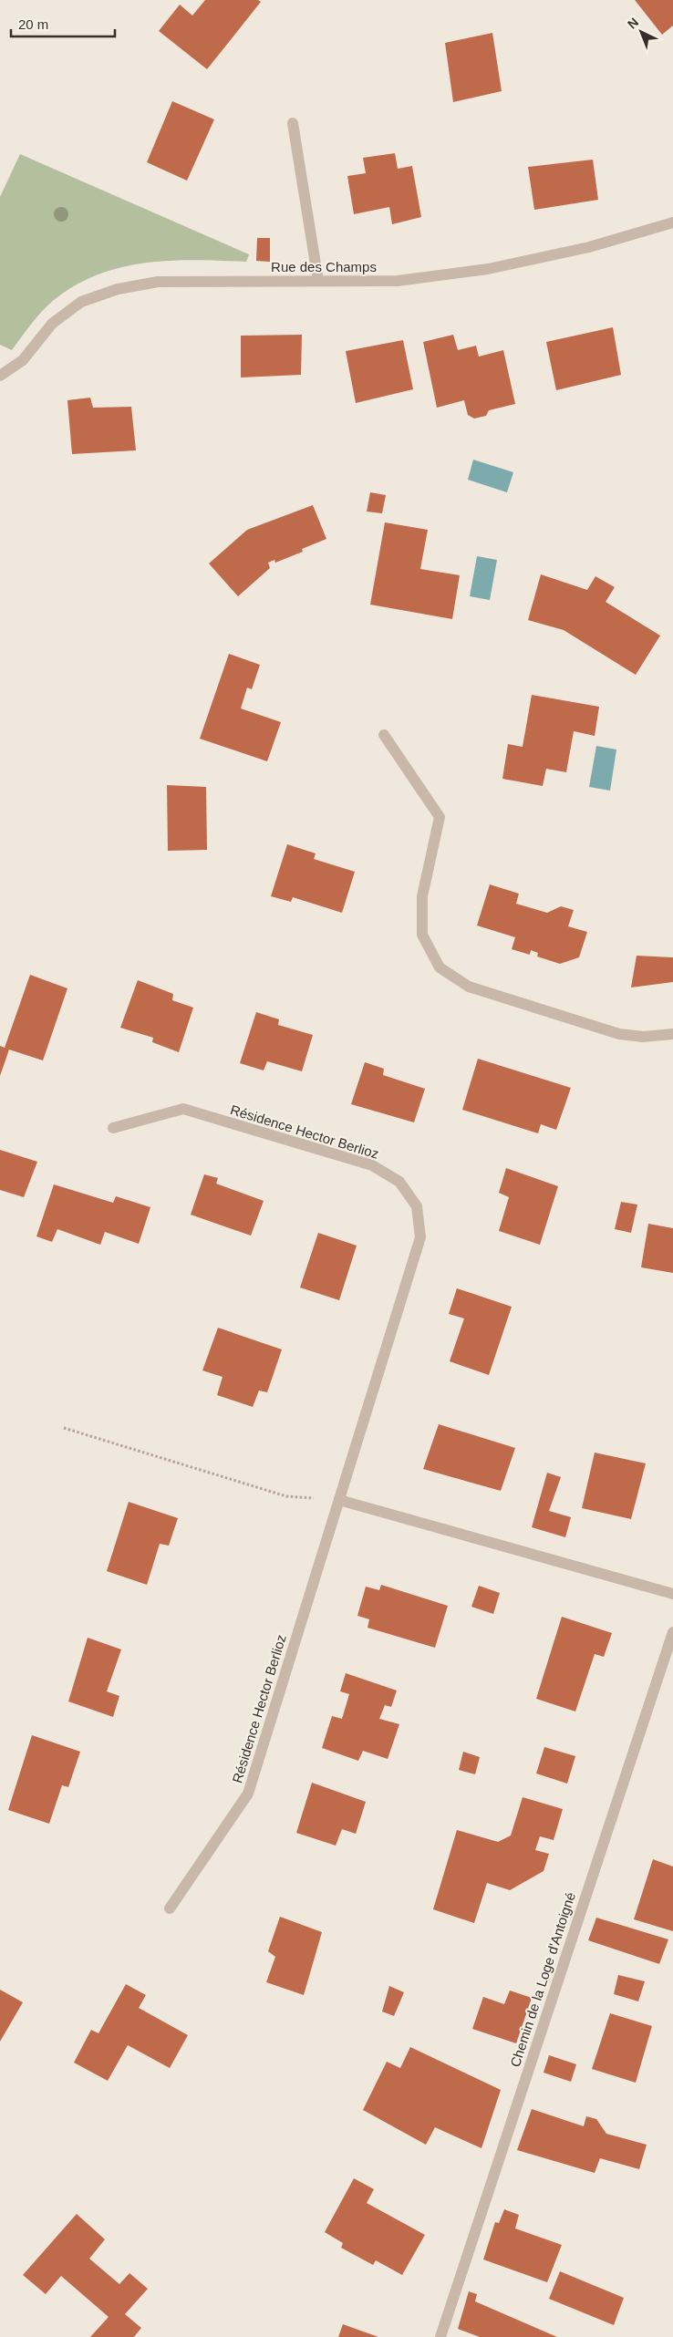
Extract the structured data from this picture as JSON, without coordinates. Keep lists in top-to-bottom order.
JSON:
{
  "streets": {
    "street": ["Rue des Champs", "Résidence Hector Berlioz", "Chemin de la Loge d'Antoigné"]
  },
  "scale_bar": "20 m",
  "north": "top left"
}
